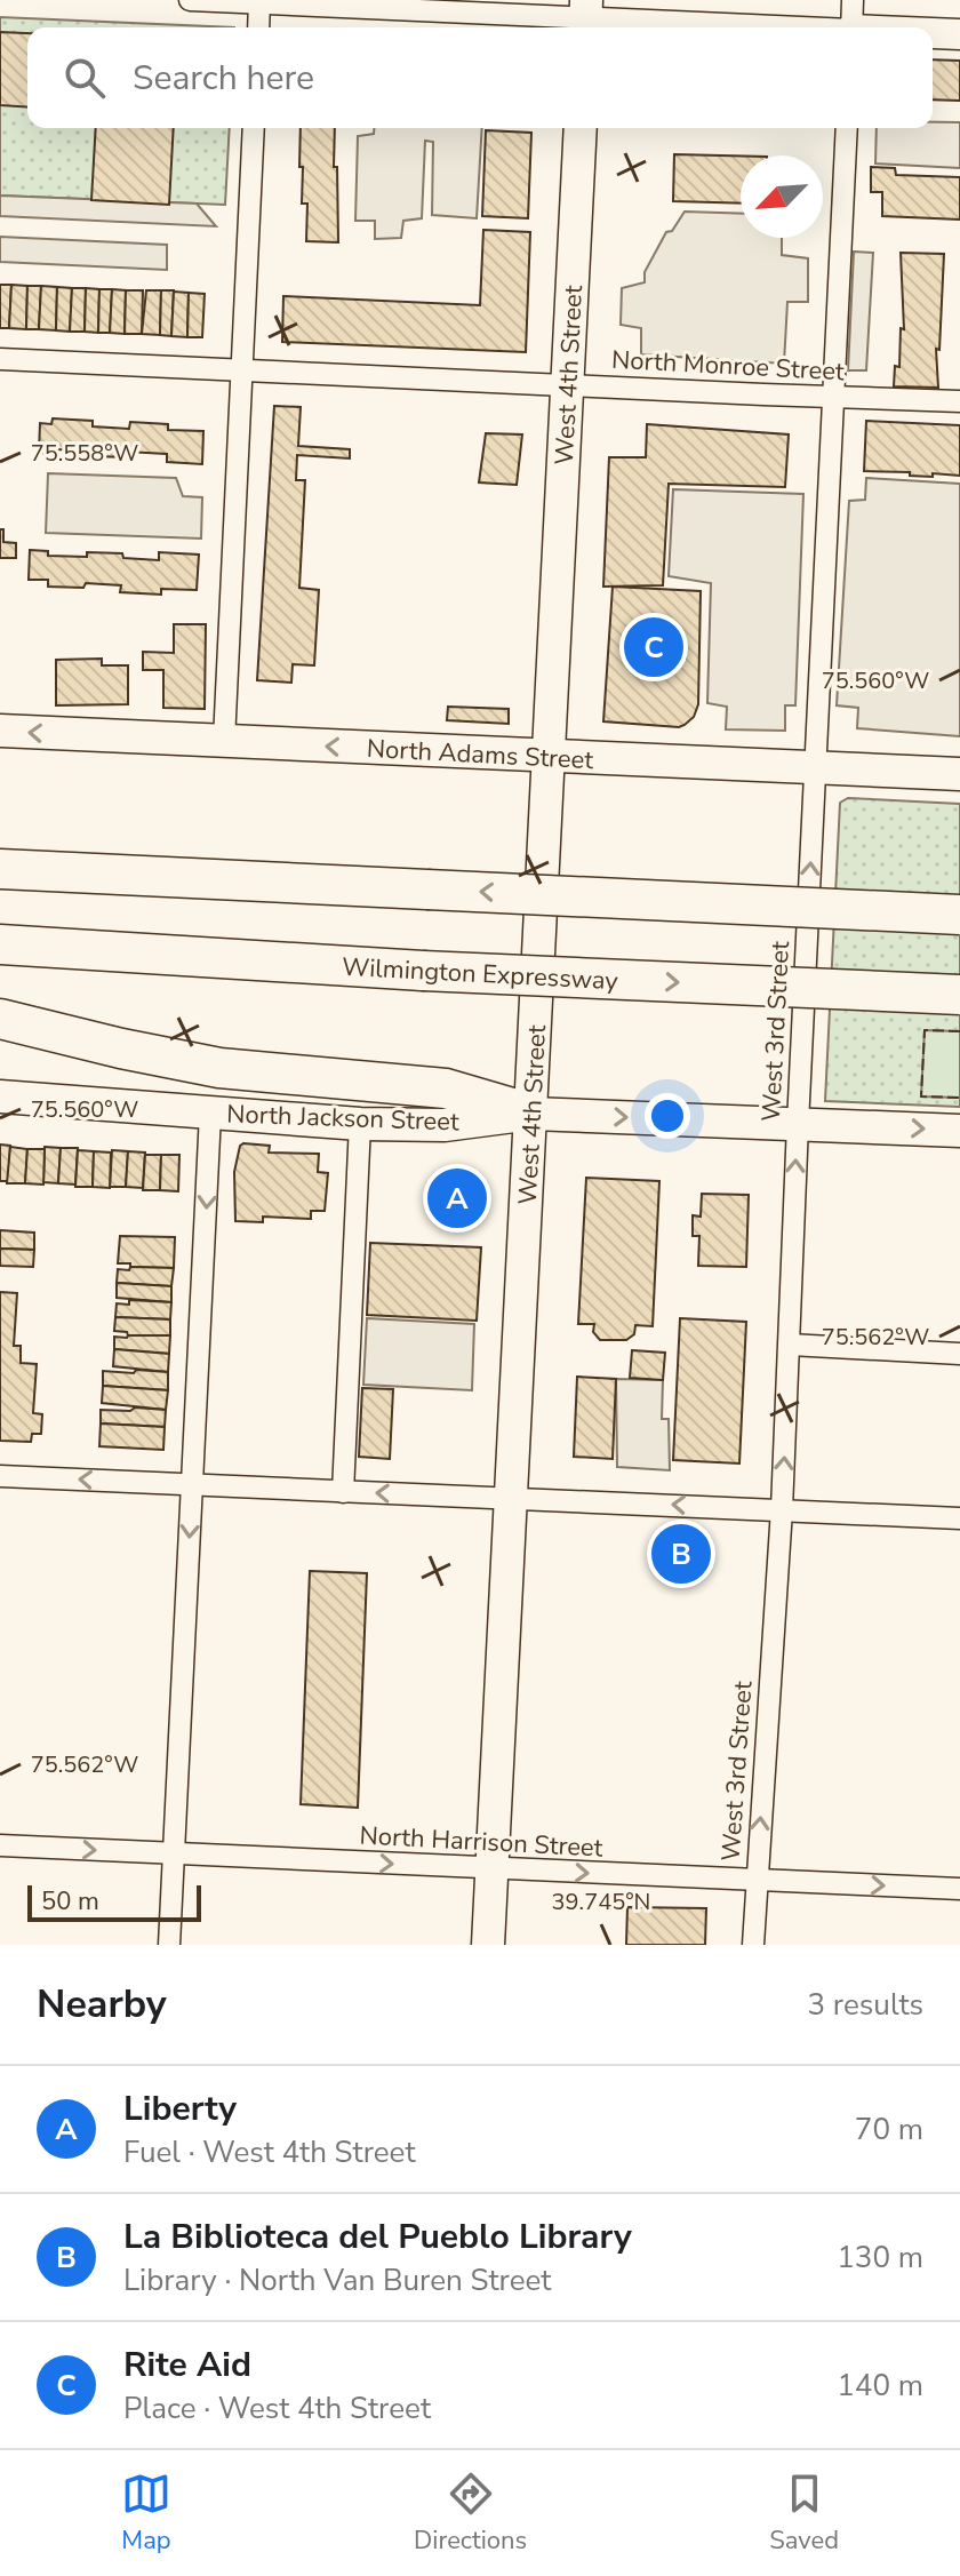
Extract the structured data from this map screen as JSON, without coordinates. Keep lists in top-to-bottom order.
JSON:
{
  "streets": {
    "highway": ["Wilmington Expressway"],
    "main road": ["West 4th Street", "North Adams Street", "North Jackson Street"],
    "street": ["North Monroe Street", "West 3rd Street", "North Harrison Street"]
  },
  "crossings": [
    ["North Monroe Street", "West 4th Street"],
    ["North Monroe Street", "West 3rd Street"],
    ["West 4th Street", "North Adams Street"],
    ["West 4th Street", "North Jackson Street"],
    ["West 4th Street", "North Harrison Street"],
    ["North Adams Street", "West 3rd Street"],
    ["West 3rd Street", "North Jackson Street"],
    ["West 3rd Street", "North Harrison Street"]
  ],
  "one_way": [
    "North Adams Street",
    "West 3rd Street",
    "North Jackson Street",
    "North Harrison Street"
  ],
  "scale_bar": "50 m",
  "north": "bottom left",
  "page": {
    "search": "Search here",
    "pins": ["C", "A", "B"],
    "scale": "50 m",
    "heading": ["Nearby", "3 results"],
    "list": [
      {
        "mark": "A",
        "name": "Liberty",
        "note": "Fuel · West 4th Street",
        "value": "70 m"
      },
      {
        "mark": "B",
        "name": "La Biblioteca del Pueblo Library",
        "note": "Library · North Van Buren Street",
        "value": "130 m"
      },
      {
        "mark": "C",
        "name": "Rite Aid",
        "note": "Place · West 4th Street",
        "value": "140 m"
      }
    ],
    "nav": ["Map", "Directions", "Saved"]
  },
  "coordinates": [
    "75.558°W",
    "75.560°W",
    "75.562°W",
    "39.745°N"
  ]
}
